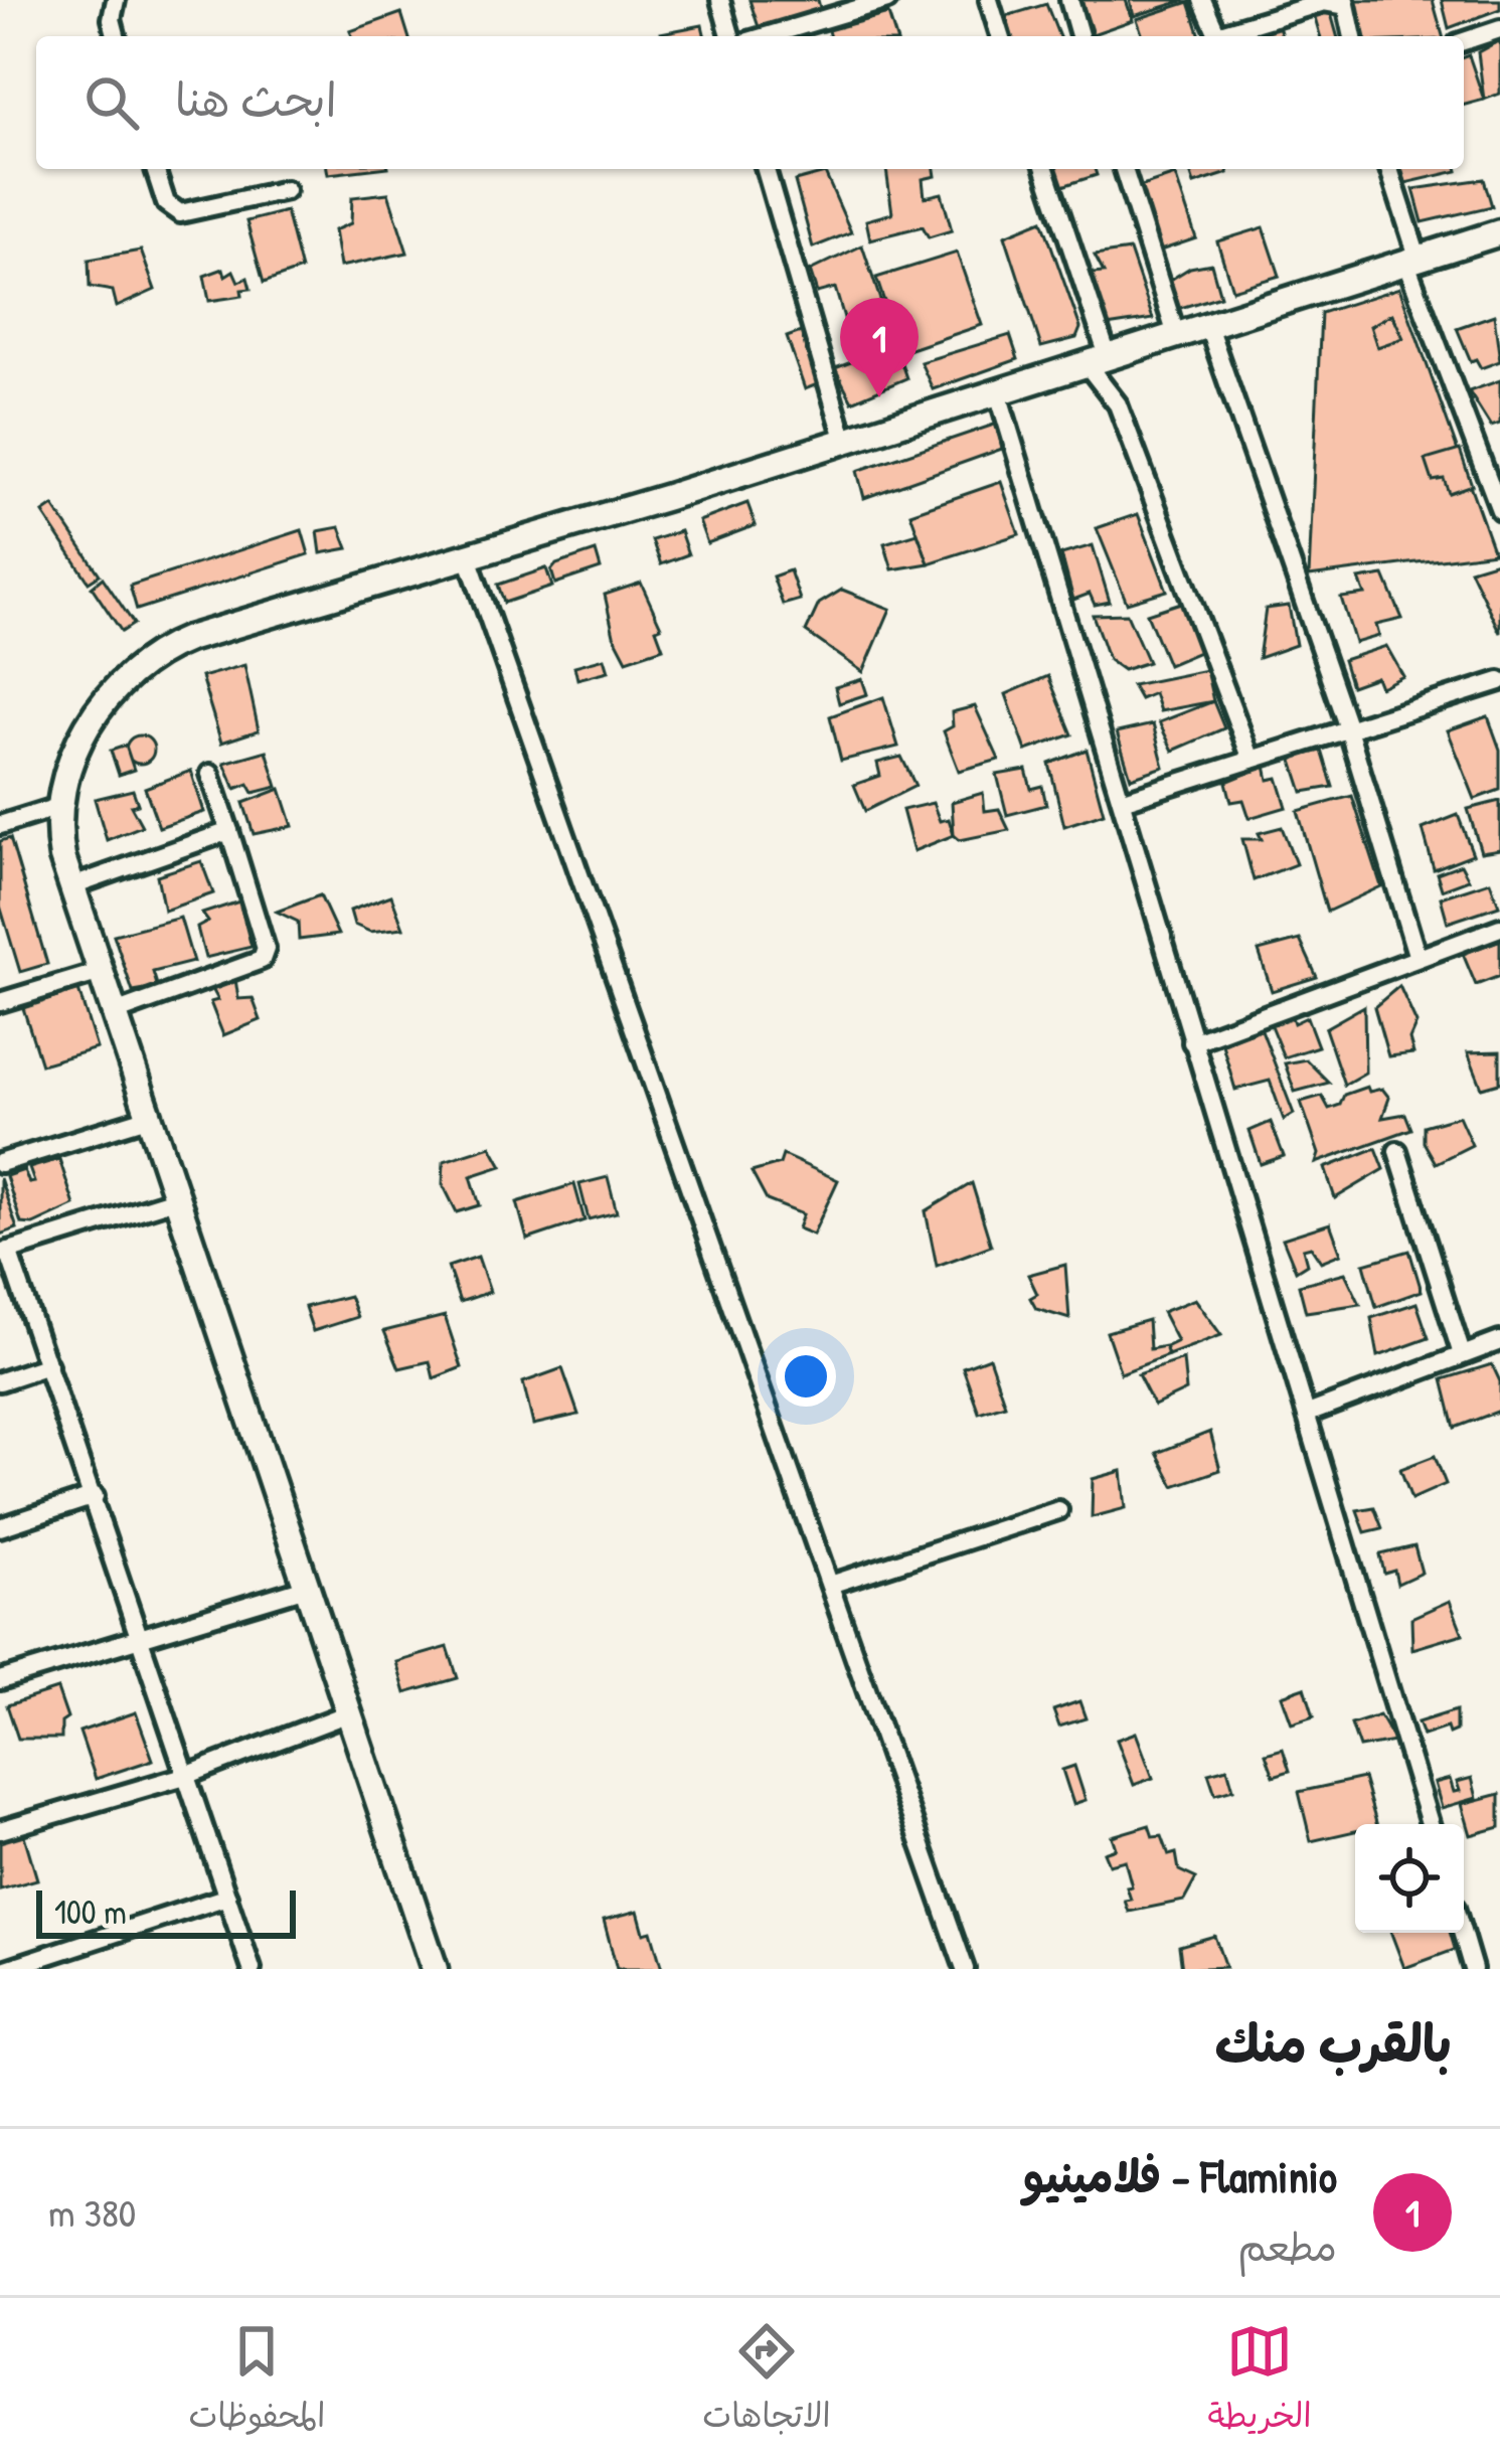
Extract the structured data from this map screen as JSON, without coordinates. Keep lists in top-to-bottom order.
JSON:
{
  "scale_bar": "100 m",
  "page": {
    "search": "ابحث هنا",
    "pins": "1",
    "scale": "100 m",
    "heading": "بالقرب منك",
    "list": [
      {
        "mark": "1",
        "name": "Flaminio - فلامينيو",
        "note": "مطعم",
        "value": "380 m"
      }
    ],
    "nav": ["الخريطة", "الاتجاهات", "المحفوظات"]
  }
}
